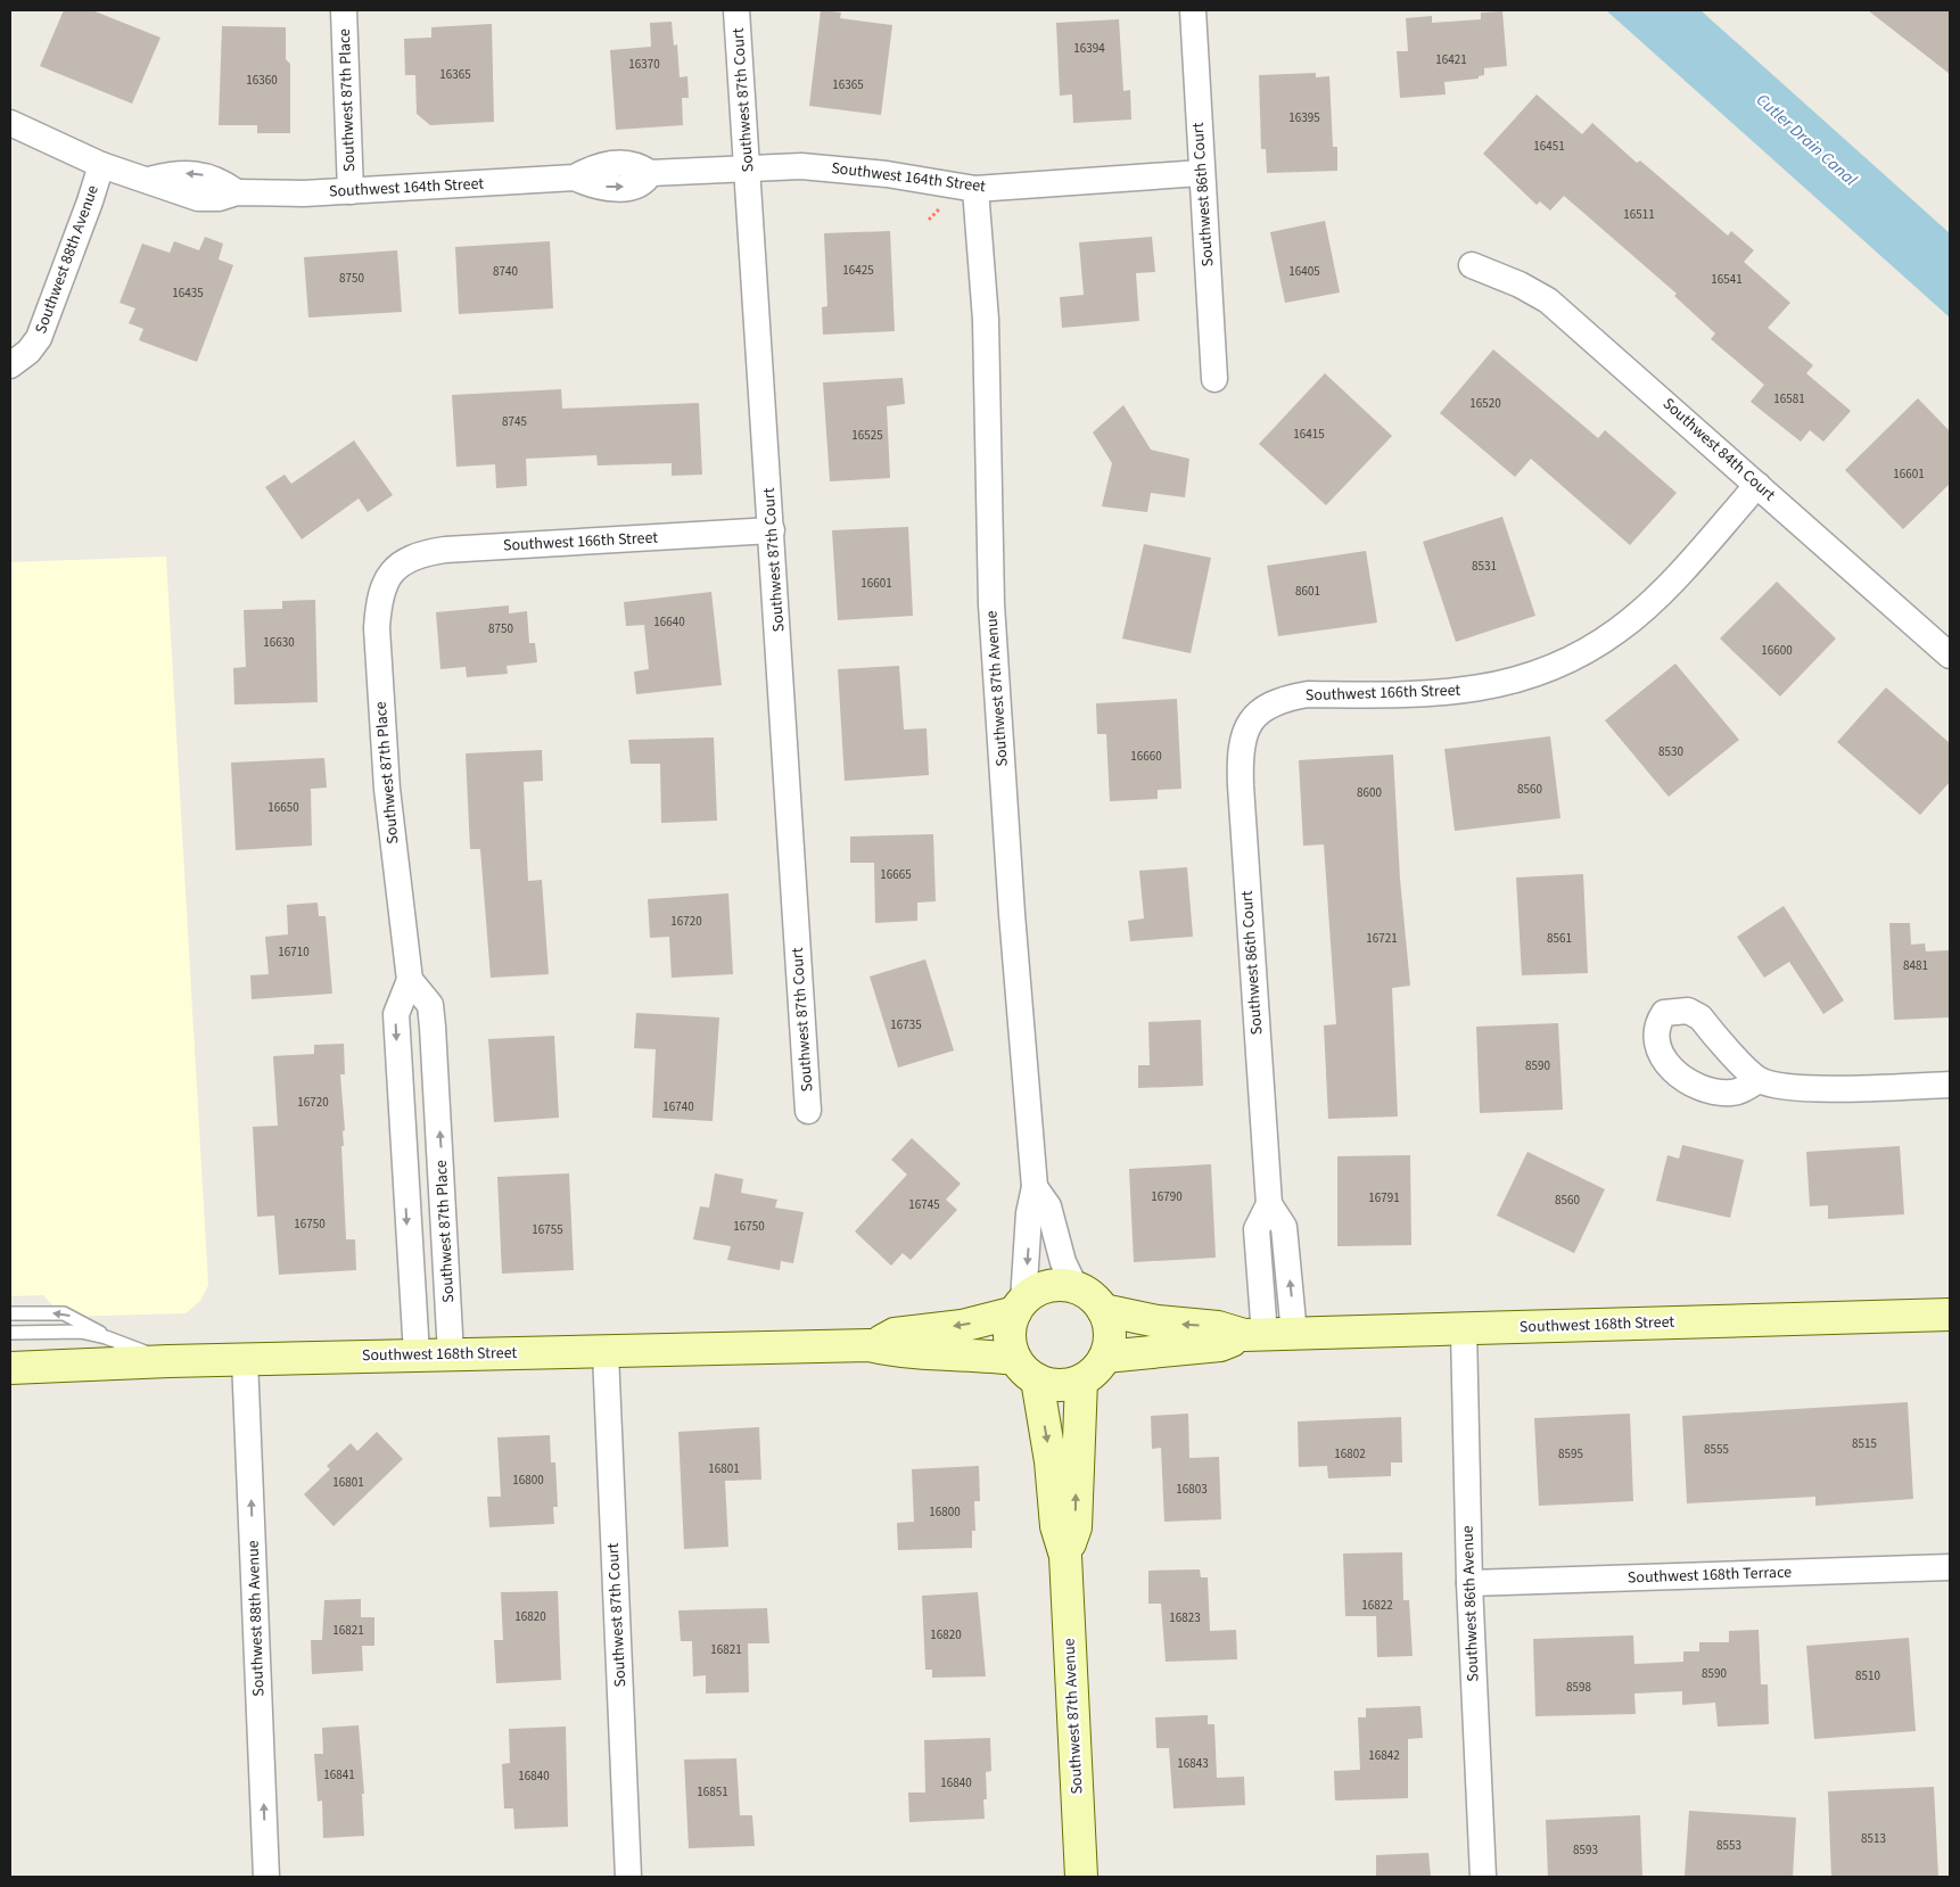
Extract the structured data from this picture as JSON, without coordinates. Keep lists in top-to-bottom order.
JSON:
{
  "streets": {
    "street": [
      "Southwest 87th Place",
      "Southwest 87th Court",
      "Southwest 164th Street",
      "Southwest 86th Court",
      "Southwest 88th Avenue",
      "Southwest 84th Court",
      "Southwest 166th Street",
      "Southwest 87th Avenue",
      "Southwest 168th Street",
      "Southwest 168th Terrace",
      "Southwest 86th Avenue"
    ]
  },
  "crossings": [
    ["Southwest 87th Place", "Southwest 164th Street"],
    ["Southwest 87th Place", "Southwest 166th Street"],
    ["Southwest 87th Place", "Southwest 168th Street"],
    ["Southwest 87th Court", "Southwest 164th Street"],
    ["Southwest 87th Court", "Southwest 166th Street"],
    ["Southwest 87th Court", "Southwest 168th Street"],
    ["Southwest 164th Street", "Southwest 86th Court"],
    ["Southwest 164th Street", "Southwest 88th Avenue"],
    ["Southwest 164th Street", "Southwest 87th Avenue"],
    ["Southwest 86th Court", "Southwest 166th Street"],
    ["Southwest 86th Court", "Southwest 168th Street"],
    ["Southwest 88th Avenue", "Southwest 168th Street"],
    ["Southwest 84th Court", "Southwest 166th Street"],
    ["Southwest 87th Avenue", "Southwest 168th Street"],
    ["Southwest 168th Street", "Southwest 86th Avenue"],
    ["Southwest 168th Terrace", "Southwest 86th Avenue"]
  ],
  "one_way": ["Southwest 88th Avenue"],
  "water": ["Cutler Drain Canal"],
  "house_numbers": [
    "16394",
    "16421",
    "16370",
    "16365",
    "16360",
    "16365",
    "16395",
    "16451",
    "16511",
    "16425",
    "8740",
    "16405",
    "8750",
    "16541",
    "16435",
    "16581",
    "16520",
    "8745",
    "16415",
    "16525",
    "16601",
    "8531",
    "16601",
    "8601",
    "16640",
    "8750",
    "16630",
    "16600",
    "8530",
    "16660",
    "8560",
    "8600",
    "16650",
    "16665",
    "16720",
    "16721",
    "8561",
    "16710",
    "8481",
    "16735",
    "8590",
    "16720",
    "16740",
    "16790",
    "16791",
    "8560",
    "16745",
    "16750",
    "16750",
    "16755",
    "8515",
    "8555",
    "16802",
    "8595",
    "16801",
    "16800",
    "16801",
    "16803",
    "16800",
    "16822",
    "16820",
    "16823",
    "16821",
    "16820",
    "16821",
    "8590",
    "8510",
    "8598",
    "16842",
    "16843",
    "16841",
    "16840",
    "16840",
    "16851",
    "8513",
    "8553",
    "8593"
  ]
}
